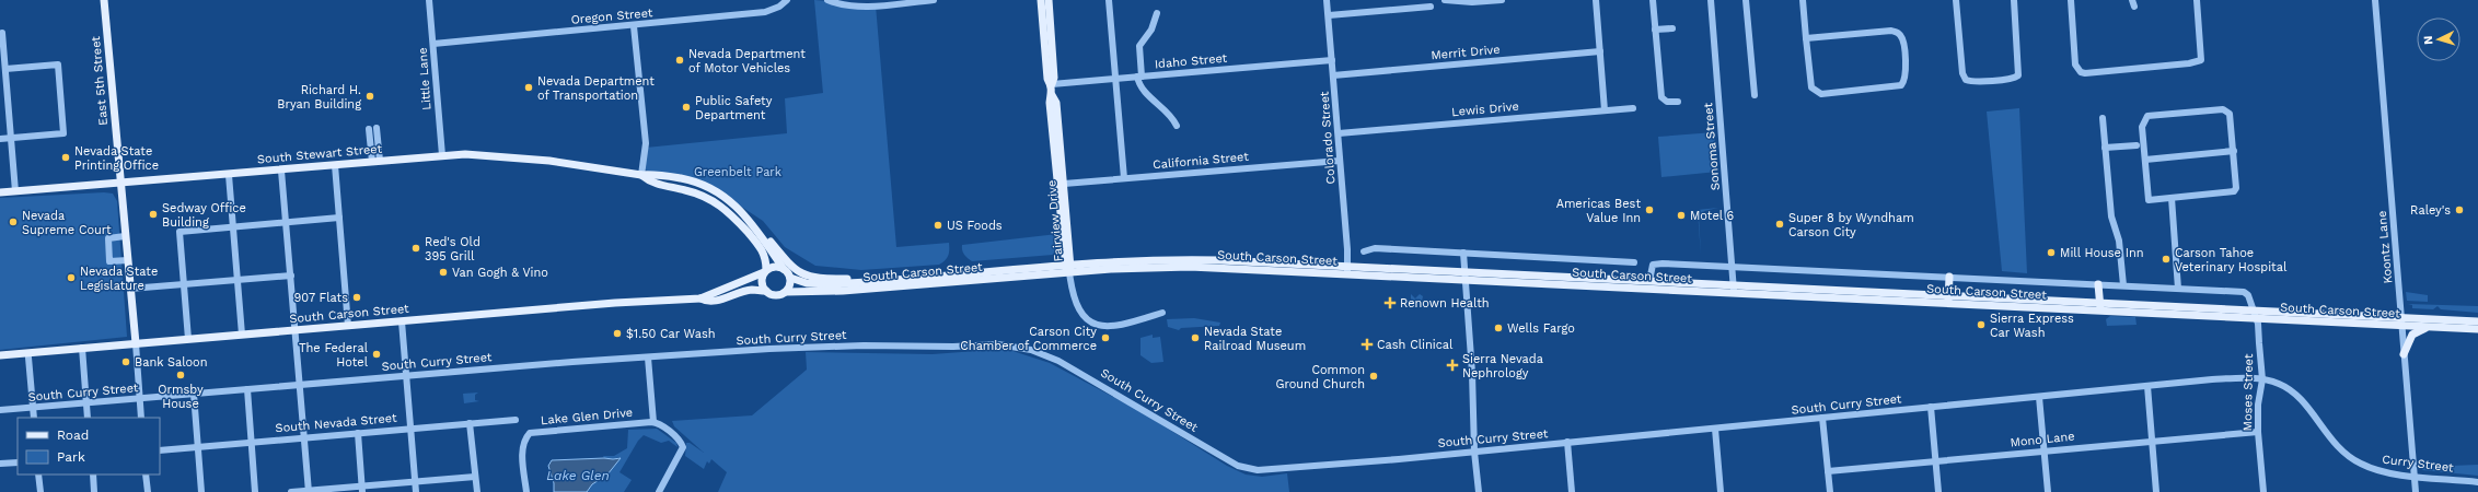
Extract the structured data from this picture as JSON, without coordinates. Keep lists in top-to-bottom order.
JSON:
{
  "streets": {
    "main road": [
      "East 5th Street",
      "South Stewart Street",
      "Fairview Drive",
      "South Carson Street"
    ],
    "street": [
      "Oregon Street",
      "Merrit Drive",
      "Idaho Street",
      "Little Lane",
      "Lewis Drive",
      "Colorado Street",
      "Sonoma Street",
      "California Street",
      "Koontz Lane",
      "South Curry Street",
      "Moses Street",
      "Lake Glen Drive",
      "South Nevada Street",
      "Mono Lane",
      "Curry Street"
    ]
  },
  "crossings": [
    ["Oregon Street", "Little Lane"],
    ["Merrit Drive", "Colorado Street"],
    ["Idaho Street", "Colorado Street"],
    ["Idaho Street", "Fairview Drive"],
    ["Little Lane", "South Stewart Street"],
    ["East 5th Street", "South Stewart Street"],
    ["East 5th Street", "South Carson Street"],
    ["Lewis Drive", "Colorado Street"],
    ["Colorado Street", "California Street"],
    ["Colorado Street", "South Carson Street"],
    ["Sonoma Street", "South Carson Street"],
    ["South Stewart Street", "South Carson Street"],
    ["California Street", "Fairview Drive"],
    ["Fairview Drive", "South Carson Street"],
    ["Koontz Lane", "South Carson Street"],
    ["Koontz Lane", "Curry Street"],
    ["South Carson Street", "Moses Street"],
    ["South Curry Street", "Moses Street"],
    ["South Curry Street", "Curry Street"],
    ["Moses Street", "Mono Lane"]
  ],
  "water": ["Lake Glen"],
  "parks": ["Greenbelt Park"],
  "places": {
    "other": [
      "Nevada Department of Motor Vehicles",
      "Nevada Department of Transportation",
      "Richard H. Bryan Building",
      "Public Safety Department",
      "Nevada State Printing Office",
      "Americas Best Value Inn",
      "Raley's",
      "Sedway Office Building",
      "Motel 6",
      "Nevada Supreme Court",
      "Super 8 by Wyndham Carson City",
      "US Foods",
      "Red's Old 395 Grill",
      "Mill House Inn",
      "Carson Tahoe Veterinary Hospital",
      "Van Gogh & Vino",
      "Nevada State Legislature",
      "907 Flats",
      "Sierra Express Car Wash",
      "Wells Fargo",
      "$1.50 Car Wash",
      "Carson City Chamber of Commerce",
      "Nevada State Railroad Museum",
      "The Federal Hotel",
      "Bank Saloon",
      "Ormsby House",
      "Common Ground Church"
    ],
    "health": ["Renown Health", "Cash Clinical", "Sierra Nevada Nephrology"]
  },
  "legend": ["Road", "Park"],
  "north": "left"
}
